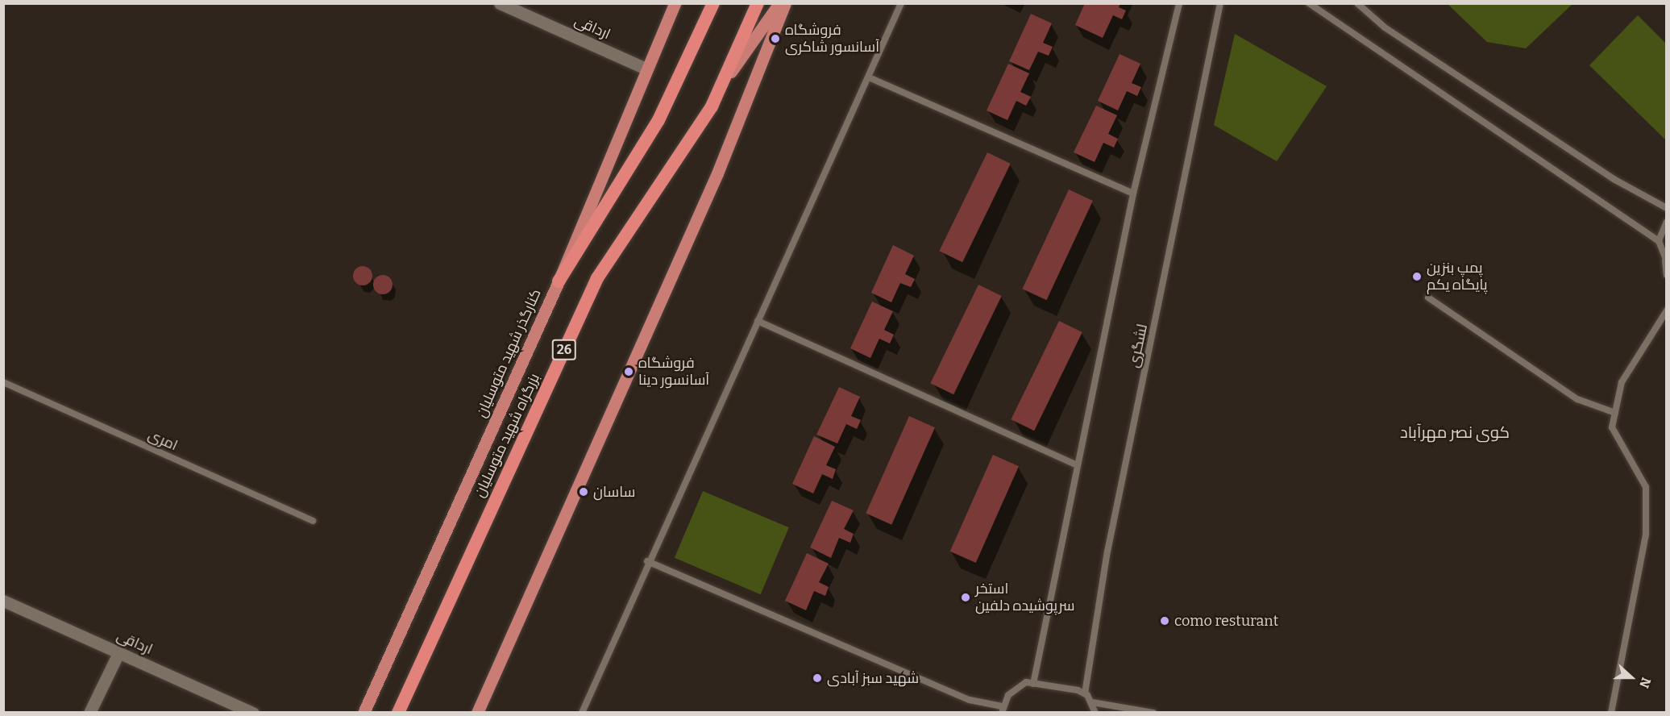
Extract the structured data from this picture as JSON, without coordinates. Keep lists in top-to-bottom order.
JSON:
{
  "streets": {
    "highway": ["26", "بزرگراه شهید متوسلیان"],
    "main road": ["کنارگذر شهید متوسلیان"],
    "street": ["ارداقی"],
    "lane": ["لشگری", "امری"]
  },
  "crossings": [
    ["ارداقی", "کنارگذر شهید متوسلیان"]
  ],
  "districts": ["کوی نصر مهرآباد"],
  "places": [
    "فروشگاه آسانسور شاکری",
    "پمپ بنزين پايگاه يكم",
    "فروشگاه آسانسور دینا",
    "ساسان",
    "استخر سرپوشیده دلفین",
    "como resturant",
    "شهید سبز آبادی"
  ],
  "north": "right"
}
